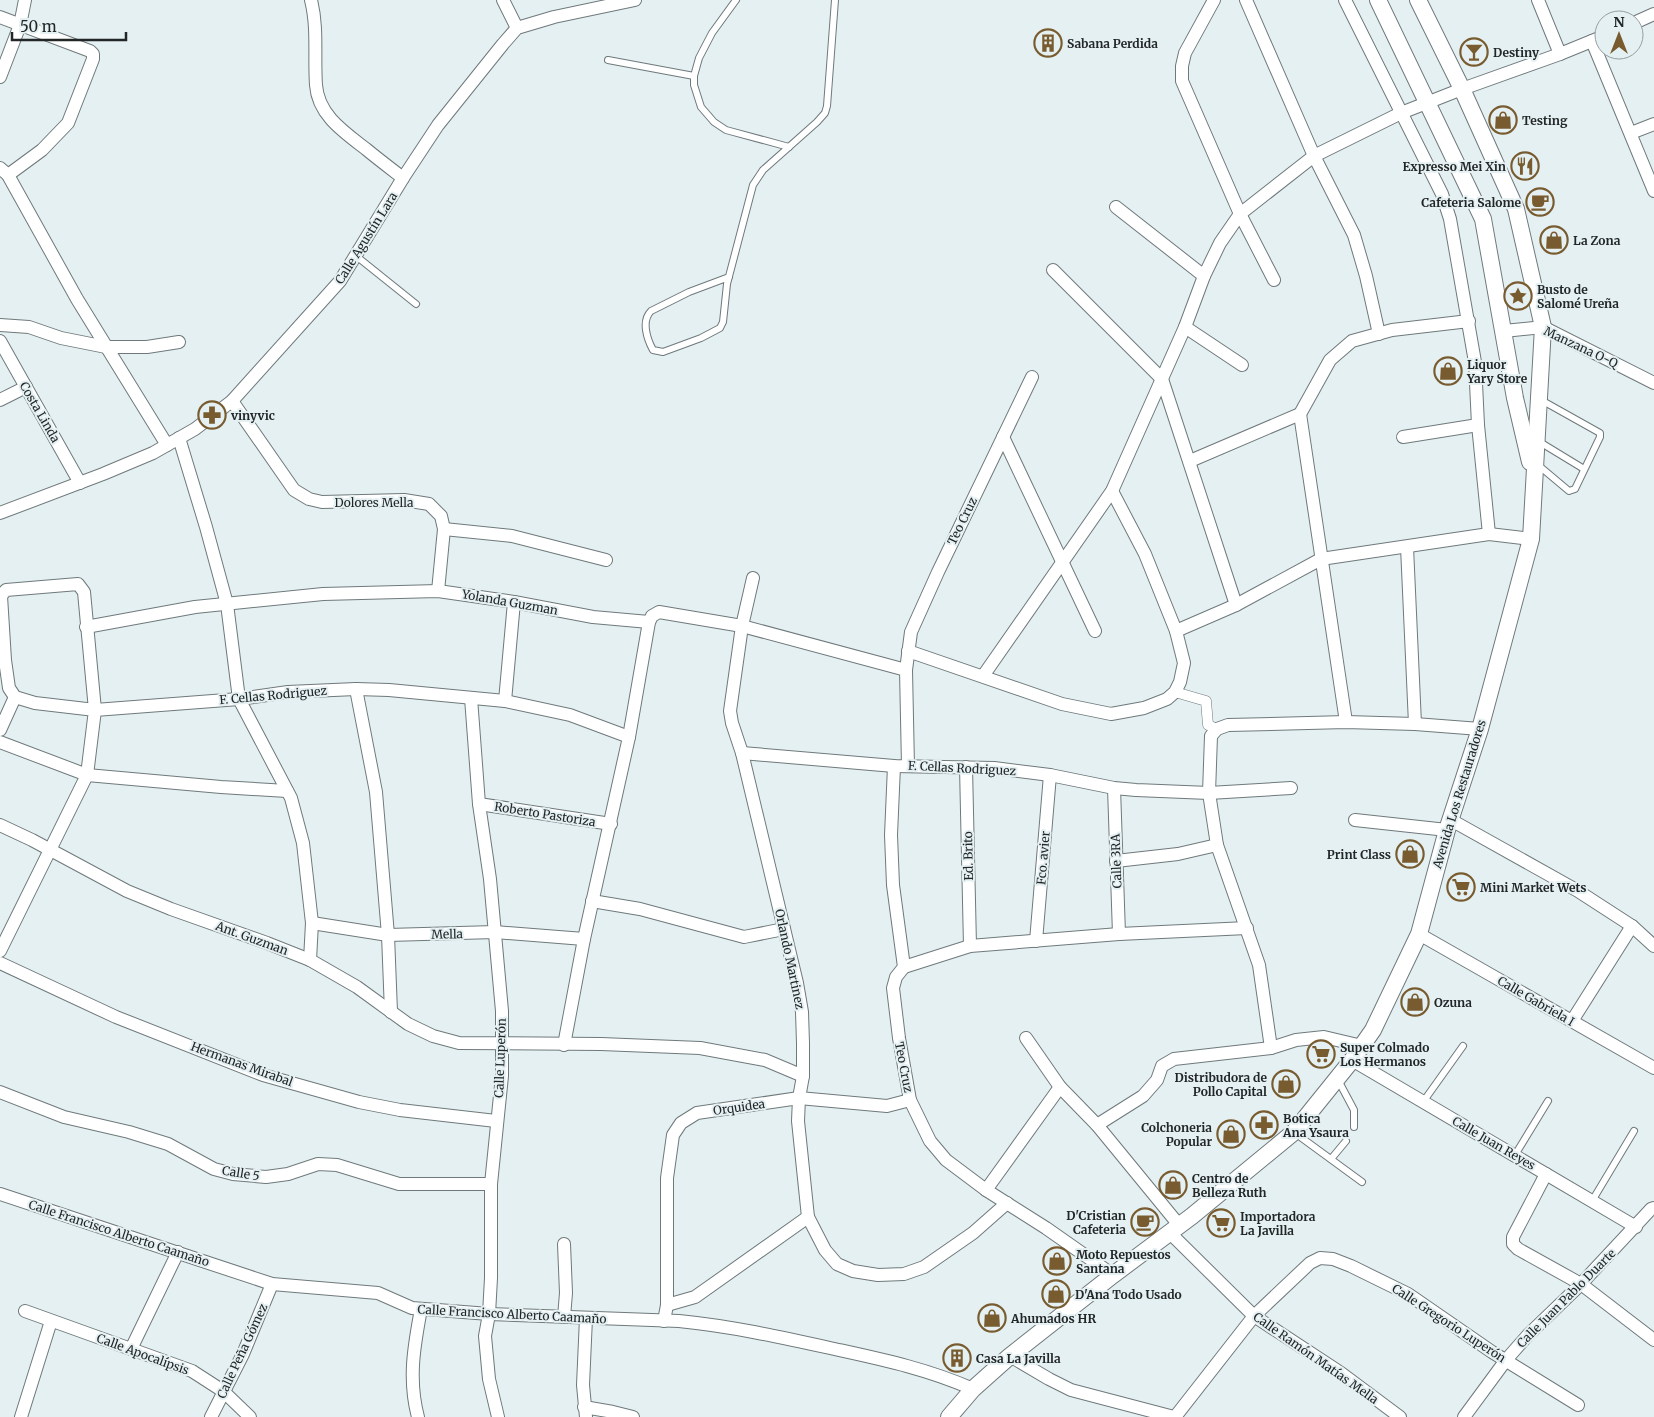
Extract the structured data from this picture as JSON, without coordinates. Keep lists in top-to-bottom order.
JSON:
{
  "streets": {
    "street": [
      "Calle Agustín Lara",
      "Manzana O-Q",
      "Costa Linda",
      "Dolores Mella",
      "Teo Cruz",
      "Yolanda Guzman",
      "F. Cellas Rodriguez",
      "Avenida Los Restauradores",
      "Roberto Pastoriza",
      "Ed. Brito",
      "Fco. avier",
      "Calle 3RA",
      "Mella",
      "Ant. Guzman",
      "Orlando Martinez",
      "Calle Gabriela I",
      "Calle Luperón",
      "Hermanas Mirabal",
      "Orquidea",
      "Calle Juan Reyes",
      "Calle 5",
      "Calle Francisco Alberto Caamaño",
      "Calle Juan Pablo Duarte",
      "Calle Gregorio Luperón",
      "Calle Peña Gómez",
      "Calle Apocalípsis",
      "Calle Ramón Matías Mella"
    ]
  },
  "crossings": [
    ["Calle Agustín Lara", "Costa Linda"],
    ["Calle Agustín Lara", "Dolores Mella"],
    ["Manzana O-Q", "Avenida Los Restauradores"],
    ["Teo Cruz", "Yolanda Guzman"],
    ["Teo Cruz", "Avenida Los Restauradores"],
    ["Teo Cruz", "Orlando Martinez"],
    ["Teo Cruz", "Orquidea"],
    ["Yolanda Guzman", "Orlando Martinez"],
    ["F. Cellas Rodriguez", "Ed. Brito"],
    ["F. Cellas Rodriguez", "Fco. avier"],
    ["F. Cellas Rodriguez", "Calle 3RA"],
    ["F. Cellas Rodriguez", "Orlando Martinez"],
    ["F. Cellas Rodriguez", "Calle Luperón"],
    ["Avenida Los Restauradores", "Calle Gabriela I"],
    ["Avenida Los Restauradores", "Calle Juan Reyes"],
    ["Avenida Los Restauradores", "Calle Francisco Alberto Caamaño"],
    ["Avenida Los Restauradores", "Calle Ramón Matías Mella"],
    ["Roberto Pastoriza", "Calle Luperón"],
    ["Mella", "Calle Luperón"],
    ["Ant. Guzman", "Orlando Martinez"],
    ["Ant. Guzman", "Calle Luperón"],
    ["Orlando Martinez", "Orquidea"],
    ["Calle Luperón", "Hermanas Mirabal"],
    ["Calle Luperón", "Calle 5"],
    ["Calle Luperón", "Calle Francisco Alberto Caamaño"],
    ["Calle Juan Reyes", "Calle Juan Pablo Duarte"],
    ["Calle Francisco Alberto Caamaño", "Calle Peña Gómez"],
    ["Calle Juan Pablo Duarte", "Calle Gregorio Luperón"],
    ["Calle Gregorio Luperón", "Calle Ramón Matías Mella"],
    ["Calle Peña Gómez", "Calle Apocalípsis"]
  ],
  "places": {
    "building": ["Sabana Perdida", "Casa La Javilla"],
    "bar": ["Destiny"],
    "shop": [
      "Testing",
      "La Zona",
      "Liquor Yary Store",
      "Print Class",
      "Ozuna",
      "Distribudora de Pollo Capital",
      "Colchoneria Popular",
      "Centro de Belleza Ruth",
      "Moto Repuestos Santana",
      "D'Ana Todo Usado",
      "Ahumados HR"
    ],
    "restaurant": ["Expresso Mei Xin"],
    "cafe": ["Cafeteria Salome", "D'Cristian Cafeteria"],
    "place": ["Busto de Salomé Ureña"],
    "pharmacy": ["vinyvic", "Botica Ana Ysaura"],
    "supermarket": ["Mini Market Wets", "Super Colmado Los Hermanos", "Importadora La Javilla"]
  },
  "scale_bar": "50 m",
  "north": "top"
}
